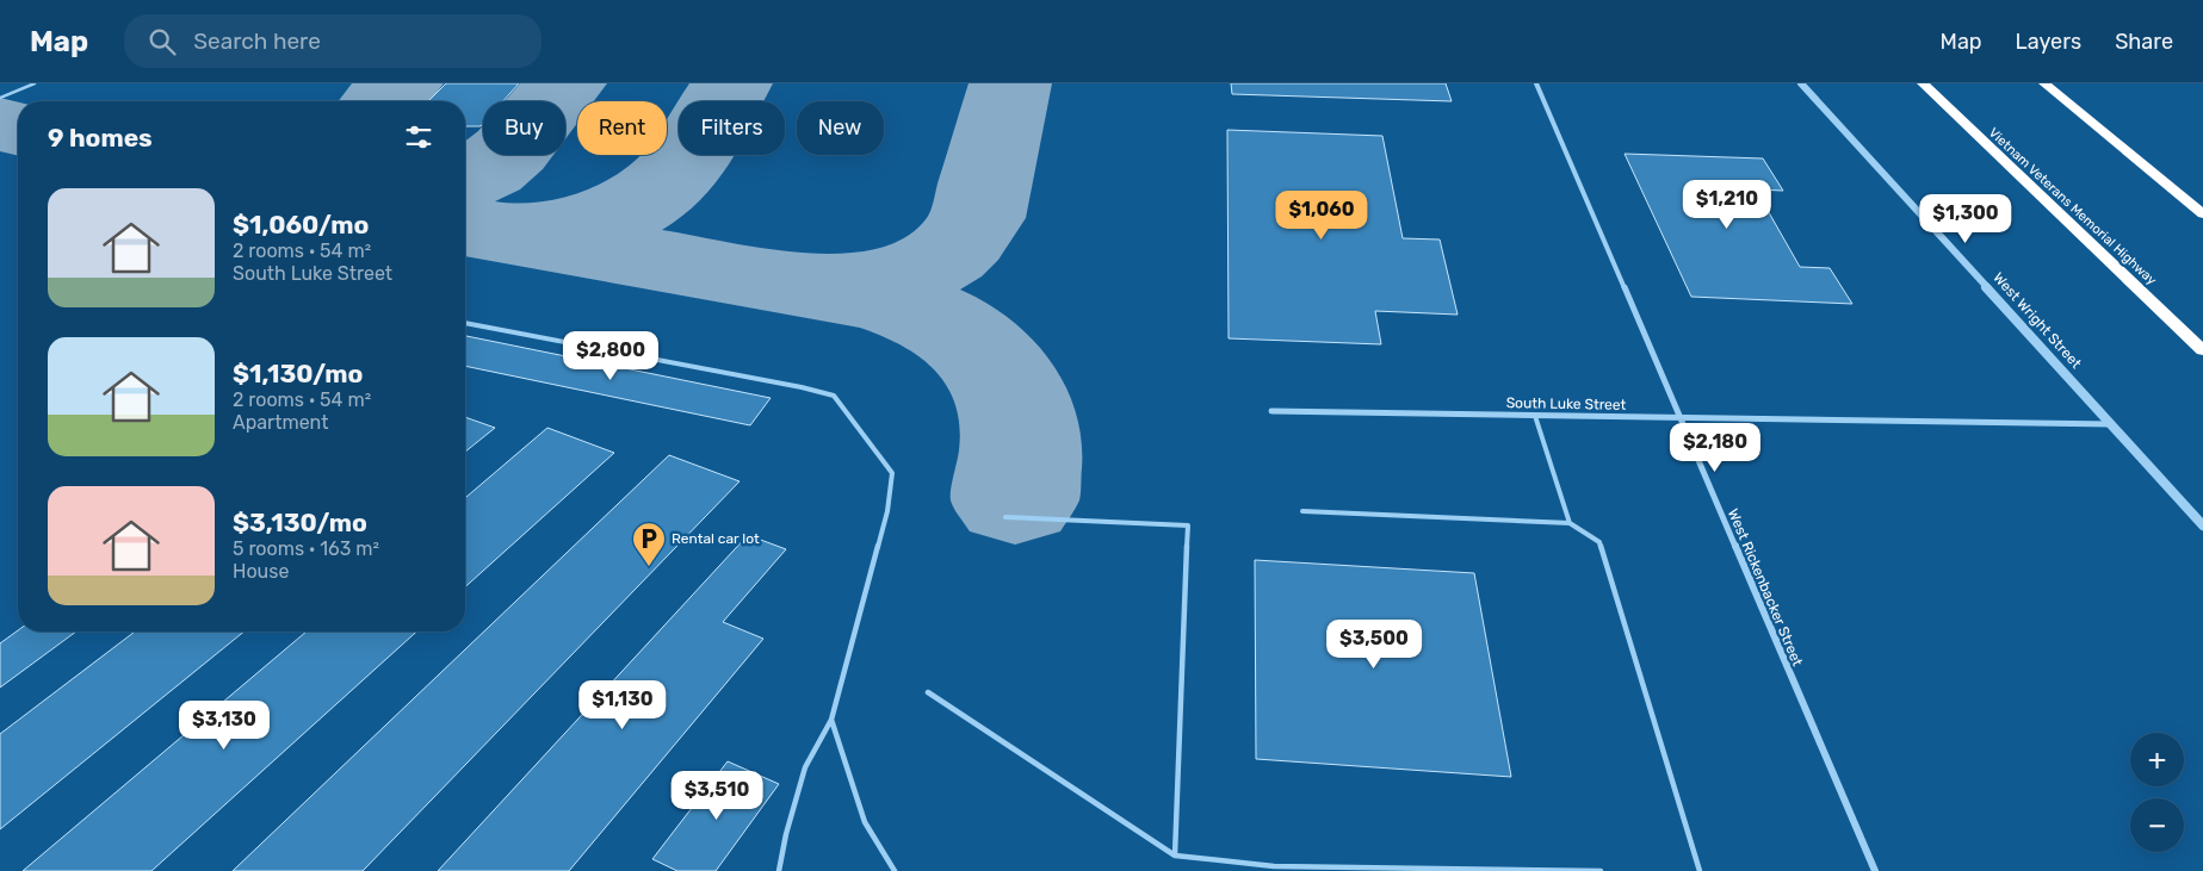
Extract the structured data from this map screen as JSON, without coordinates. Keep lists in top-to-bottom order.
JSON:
{
  "streets": {
    "highway": ["Vietnam Veterans Memorial Highway"],
    "street": ["West Wright Street", "South Luke Street", "West Rickenbacker Street"]
  },
  "crossings": [
    ["West Wright Street", "South Luke Street"],
    ["South Luke Street", "West Rickenbacker Street"]
  ],
  "places": {
    "parking": ["Rental car lot"]
  },
  "page": {
    "header": "Map",
    "search": "Search here",
    "nav": ["Map", "Layers", "Share"],
    "chip": [
      "Buy",
      "Rent",
      "Filters",
      "New"
    ],
    "heading": "9 homes",
    "list": [
      {
        "name": "$1,060/mo",
        "note": "2 rooms · 54 m² · South Luke Street"
      },
      {
        "name": "$1,130/mo",
        "note": "2 rooms · 54 m² · Apartment"
      },
      {
        "name": "$3,130/mo",
        "note": "5 rooms · 163 m² · House"
      }
    ],
    "price": [
      "$1,210",
      "$1,060",
      "$1,300",
      "$2,800",
      "$2,180",
      "$3,500",
      "$1,130",
      "$3,130",
      "$3,510"
    ],
    "map_buttons": ["+", "−"]
  }
}
